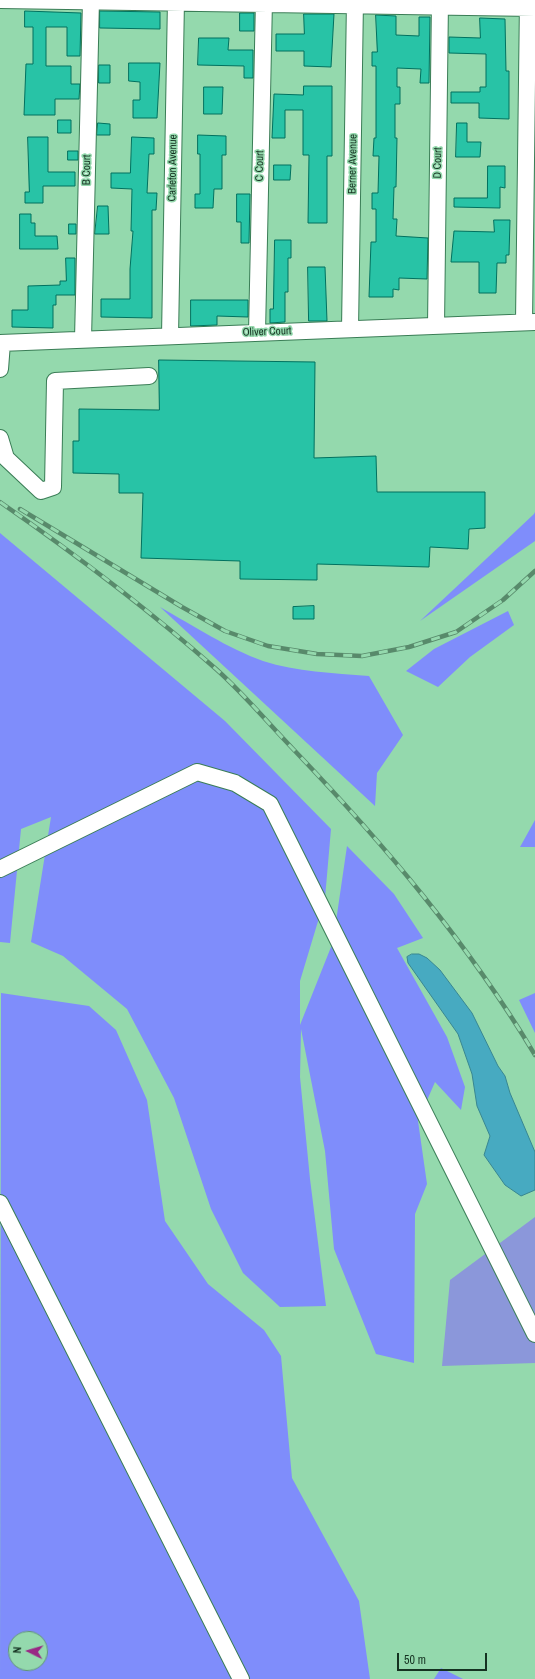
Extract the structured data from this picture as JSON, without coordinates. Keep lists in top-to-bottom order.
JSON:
{
  "streets": {
    "street": [
      "D Court",
      "Berner Avenue",
      "C Court",
      "Carleton Avenue",
      "B Court",
      "Oliver Court"
    ]
  },
  "crossings": [
    ["D Court", "Oliver Court"],
    ["Berner Avenue", "Oliver Court"],
    ["C Court", "Oliver Court"],
    ["Carleton Avenue", "Oliver Court"],
    ["B Court", "Oliver Court"]
  ],
  "scale_bar": "50 m",
  "north": "left"
}
